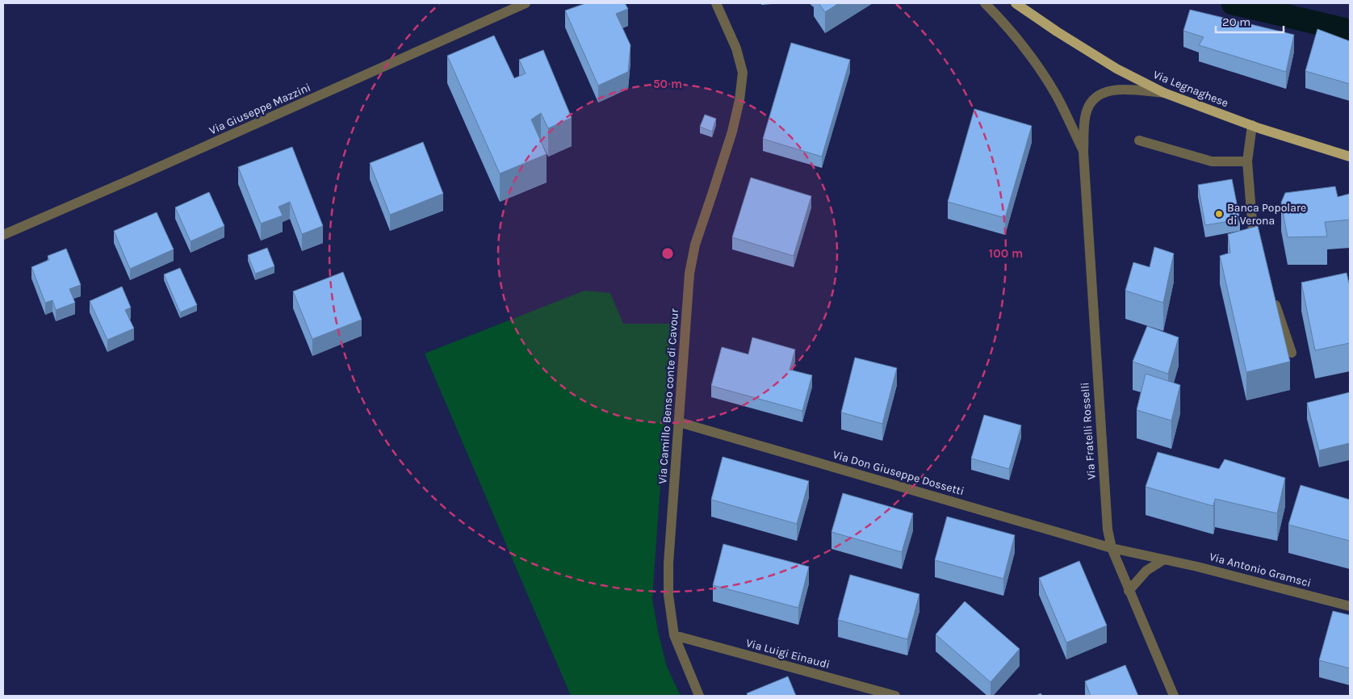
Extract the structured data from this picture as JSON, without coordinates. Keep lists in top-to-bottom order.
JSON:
{
  "streets": {
    "main road": ["Via Legnaghese"],
    "street": [
      "Via Giuseppe Mazzini",
      "Via Camillo Benso conte di Cavour",
      "Via Fratelli Rosselli",
      "Via Don Giuseppe Dossetti",
      "Via Antonio Gramsci",
      "Via Luigi Einaudi"
    ]
  },
  "crossings": [
    ["Via Legnaghese", "Via Fratelli Rosselli"],
    ["Via Camillo Benso conte di Cavour", "Via Don Giuseppe Dossetti"],
    ["Via Camillo Benso conte di Cavour", "Via Luigi Einaudi"],
    ["Via Fratelli Rosselli", "Via Don Giuseppe Dossetti"],
    ["Via Fratelli Rosselli", "Via Antonio Gramsci"],
    ["Via Don Giuseppe Dossetti", "Via Antonio Gramsci"]
  ],
  "places": ["Banca Popolare di Verona"],
  "scale_bar": "20 m",
  "rings": ["50 m", "100 m"]
}
